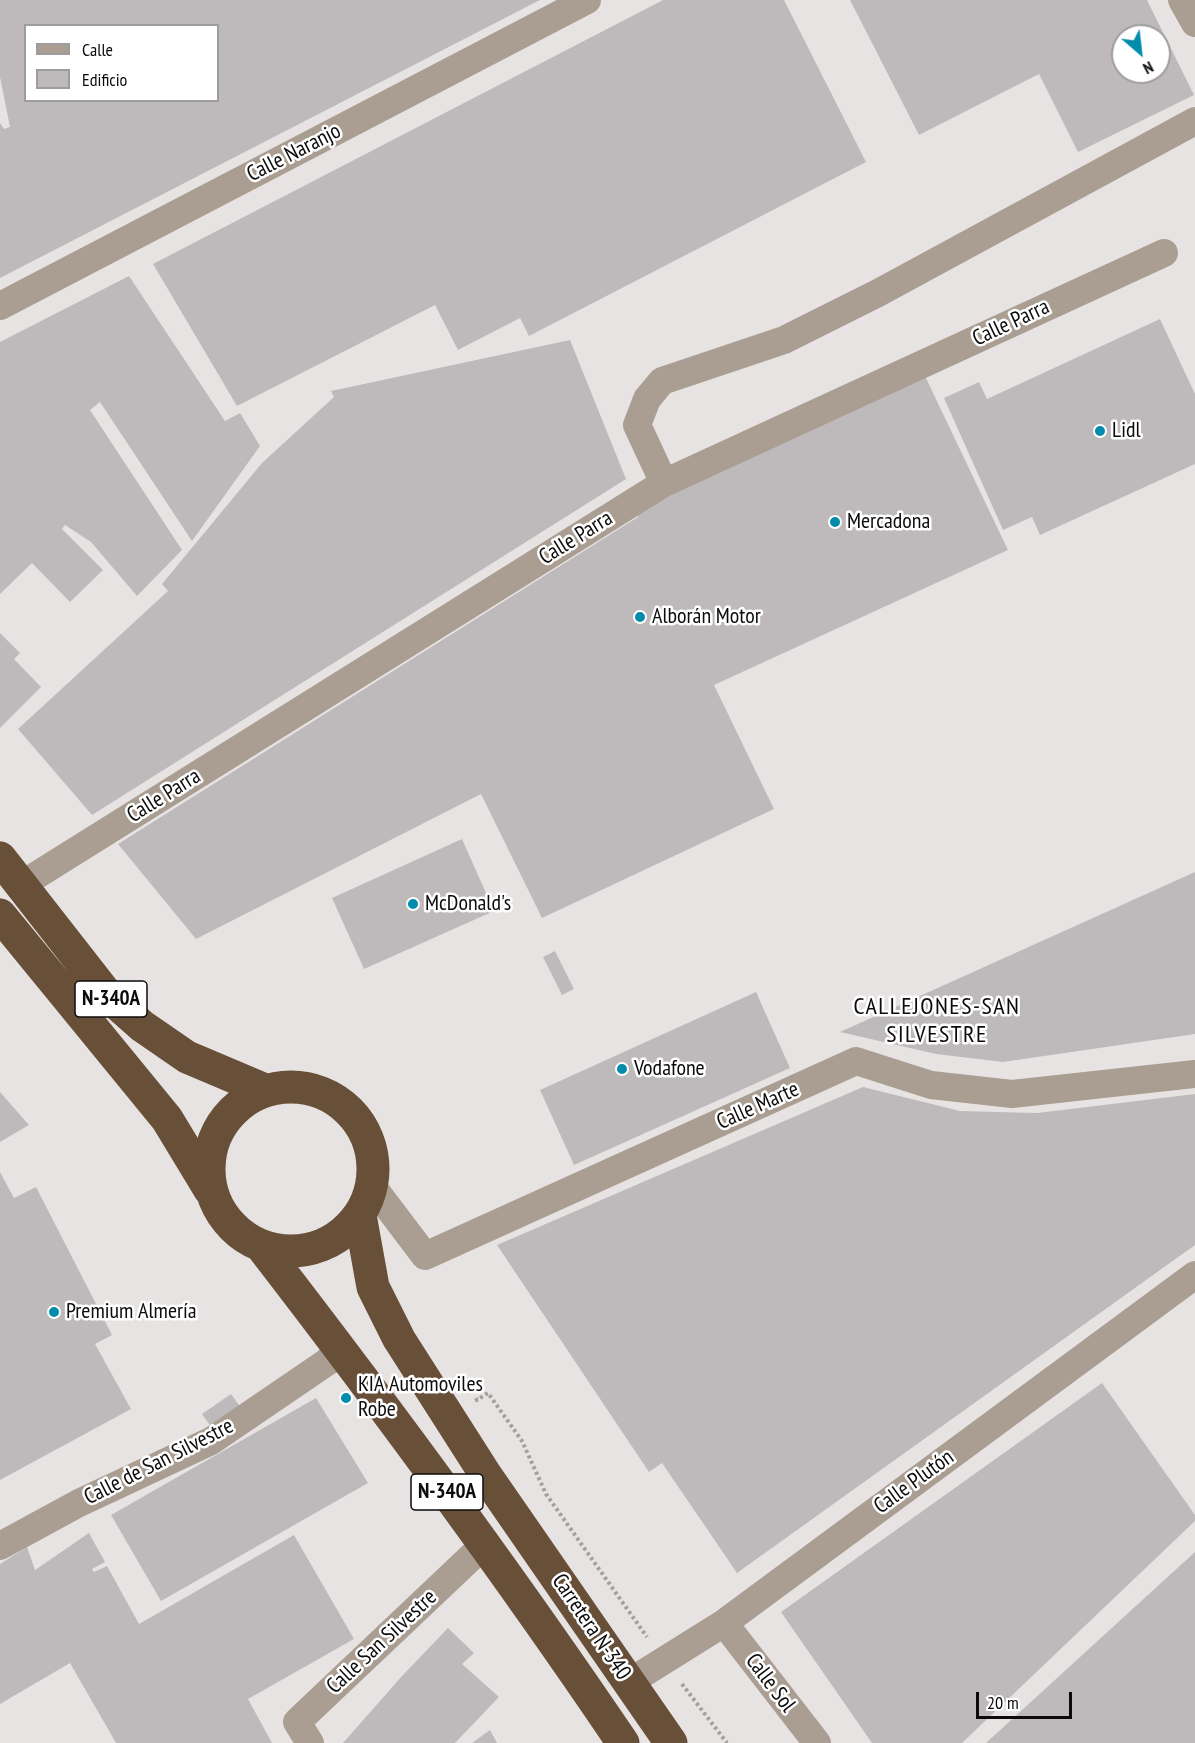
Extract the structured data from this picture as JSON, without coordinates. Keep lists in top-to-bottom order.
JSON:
{
  "streets": {
    "highway": ["N-340A", "Carretera N-340"],
    "street": [
      "Calle Naranjo",
      "Calle Parra",
      "Calle Marte",
      "Calle de San Silvestre",
      "Calle Plutón",
      "Calle San Silvestre",
      "Calle Sol"
    ]
  },
  "crossings": [
    ["Calle Parra", "N-340A"],
    ["N-340A", "Calle Marte"],
    ["N-340A", "Calle de San Silvestre"],
    ["N-340A", "Carretera N-340"],
    ["N-340A", "Calle San Silvestre"],
    ["Calle Marte", "Carretera N-340"],
    ["Calle Plutón", "Carretera N-340"],
    ["Calle Plutón", "Calle Sol"]
  ],
  "districts": ["CALLEJONES-SAN SILVESTRE"],
  "places": [
    "Lidl",
    "Mercadona",
    "Alborán Motor",
    "McDonald's",
    "Vodafone",
    "Premium Almería",
    "KIA Automoviles Robe"
  ],
  "legend": ["Calle", "Edificio"],
  "scale_bar": "20 m",
  "north": "bottom right"
}
